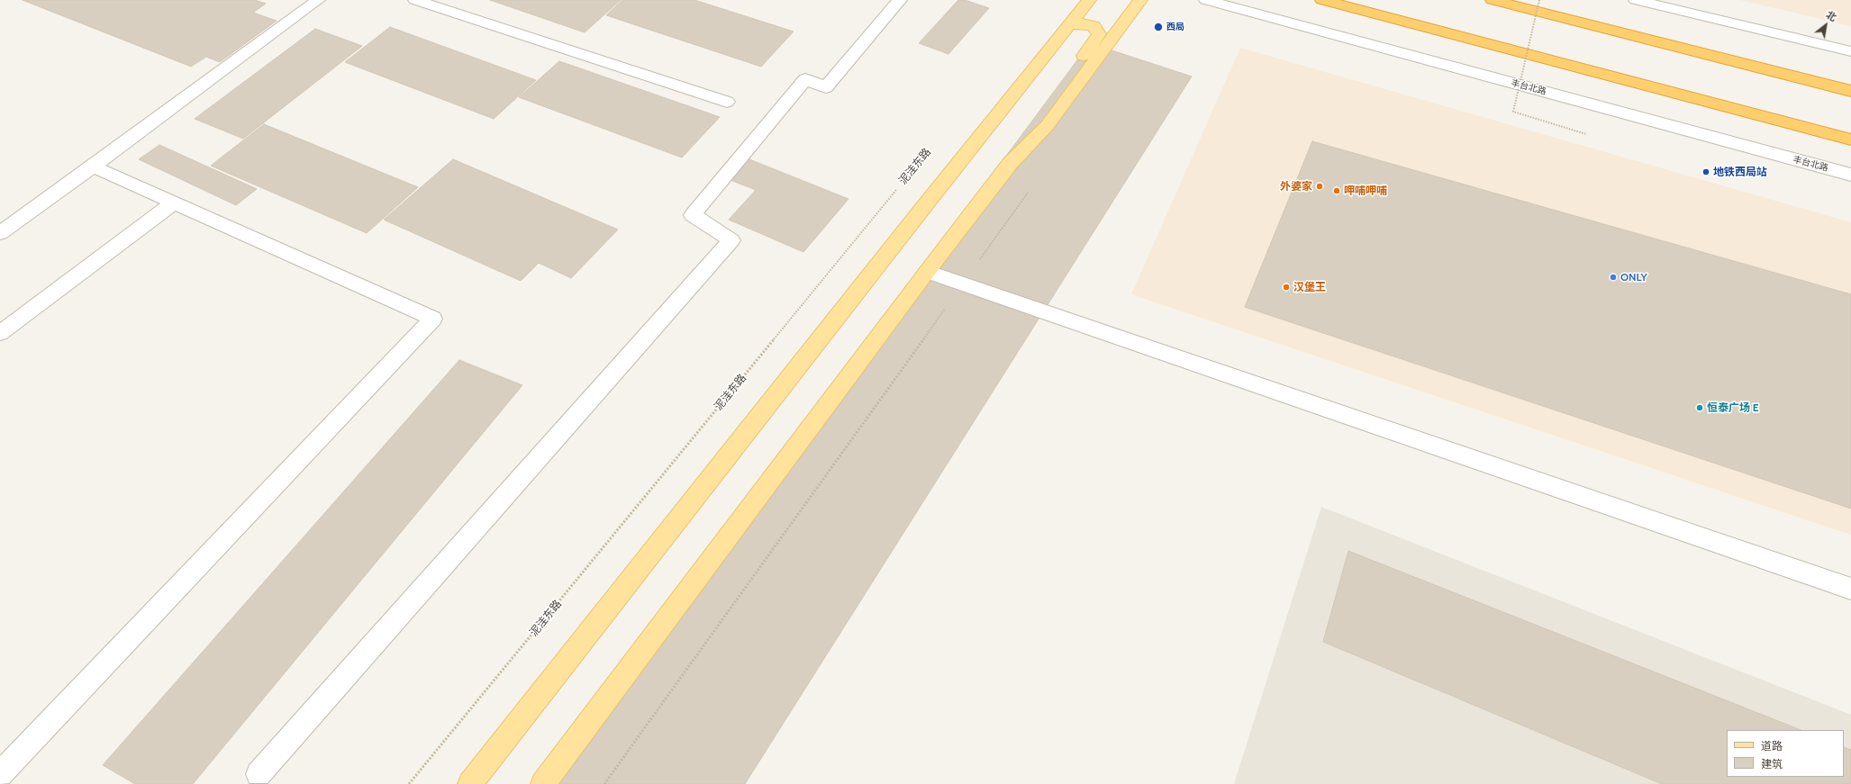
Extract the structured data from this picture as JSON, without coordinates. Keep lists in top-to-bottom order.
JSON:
{
  "streets": {
    "street": ["丰台北路"],
    "path": ["泥洼东路"]
  },
  "places": [
    "西局",
    "地铁西局站",
    "外婆家",
    "呷哺呷哺",
    "ONLY",
    "汉堡王",
    "恒泰广场 E"
  ],
  "legend": ["道路", "建筑"],
  "north": "top right"
}
